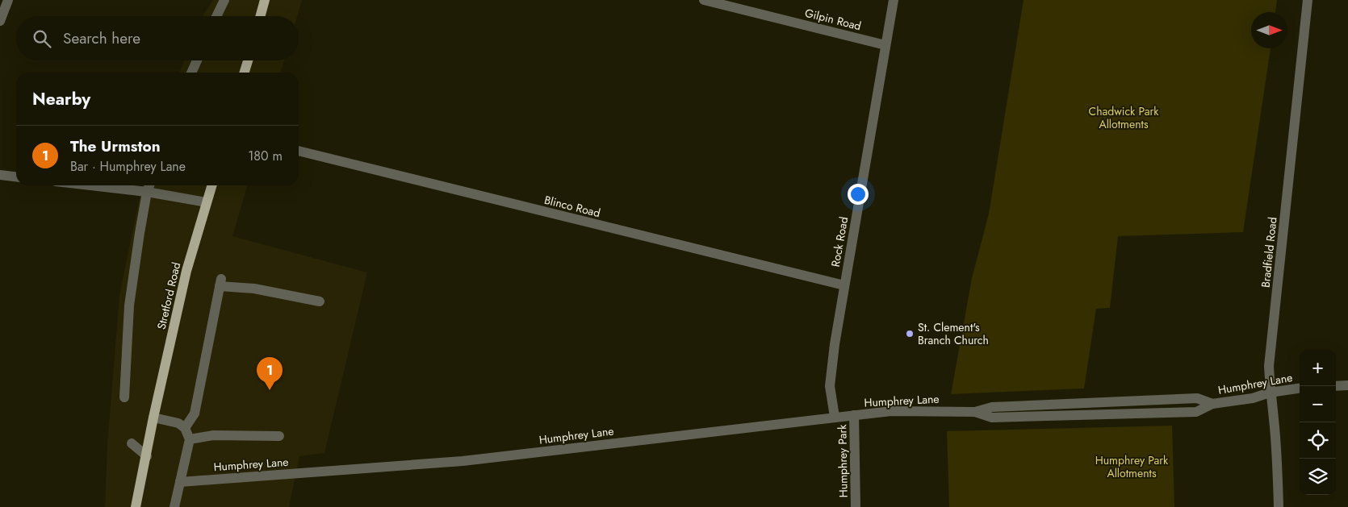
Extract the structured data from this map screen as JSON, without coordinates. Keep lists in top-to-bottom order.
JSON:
{
  "streets": {
    "main road": ["Stretford Road"],
    "street": [
      "Gilpin Road",
      "Blinco Road",
      "Rock Road",
      "Bradfield Road",
      "Humphrey Lane",
      "Humphrey Park"
    ]
  },
  "crossings": [
    ["Gilpin Road", "Rock Road"],
    ["Blinco Road", "Rock Road"],
    ["Rock Road", "Humphrey Lane"],
    ["Bradfield Road", "Humphrey Lane"],
    ["Humphrey Lane", "Humphrey Park"]
  ],
  "parks": ["Chadwick Park Allotments", "Humphrey Park Allotments"],
  "places": ["St. Clement's Branch Church"],
  "north": "right",
  "page": {
    "search": "Search here",
    "heading": "Nearby",
    "list": [
      {
        "mark": "1",
        "name": "The Urmston",
        "note": "Bar · Humphrey Lane",
        "value": "180 m"
      }
    ],
    "map_buttons": ["+", "−"],
    "pins": "1"
  }
}
